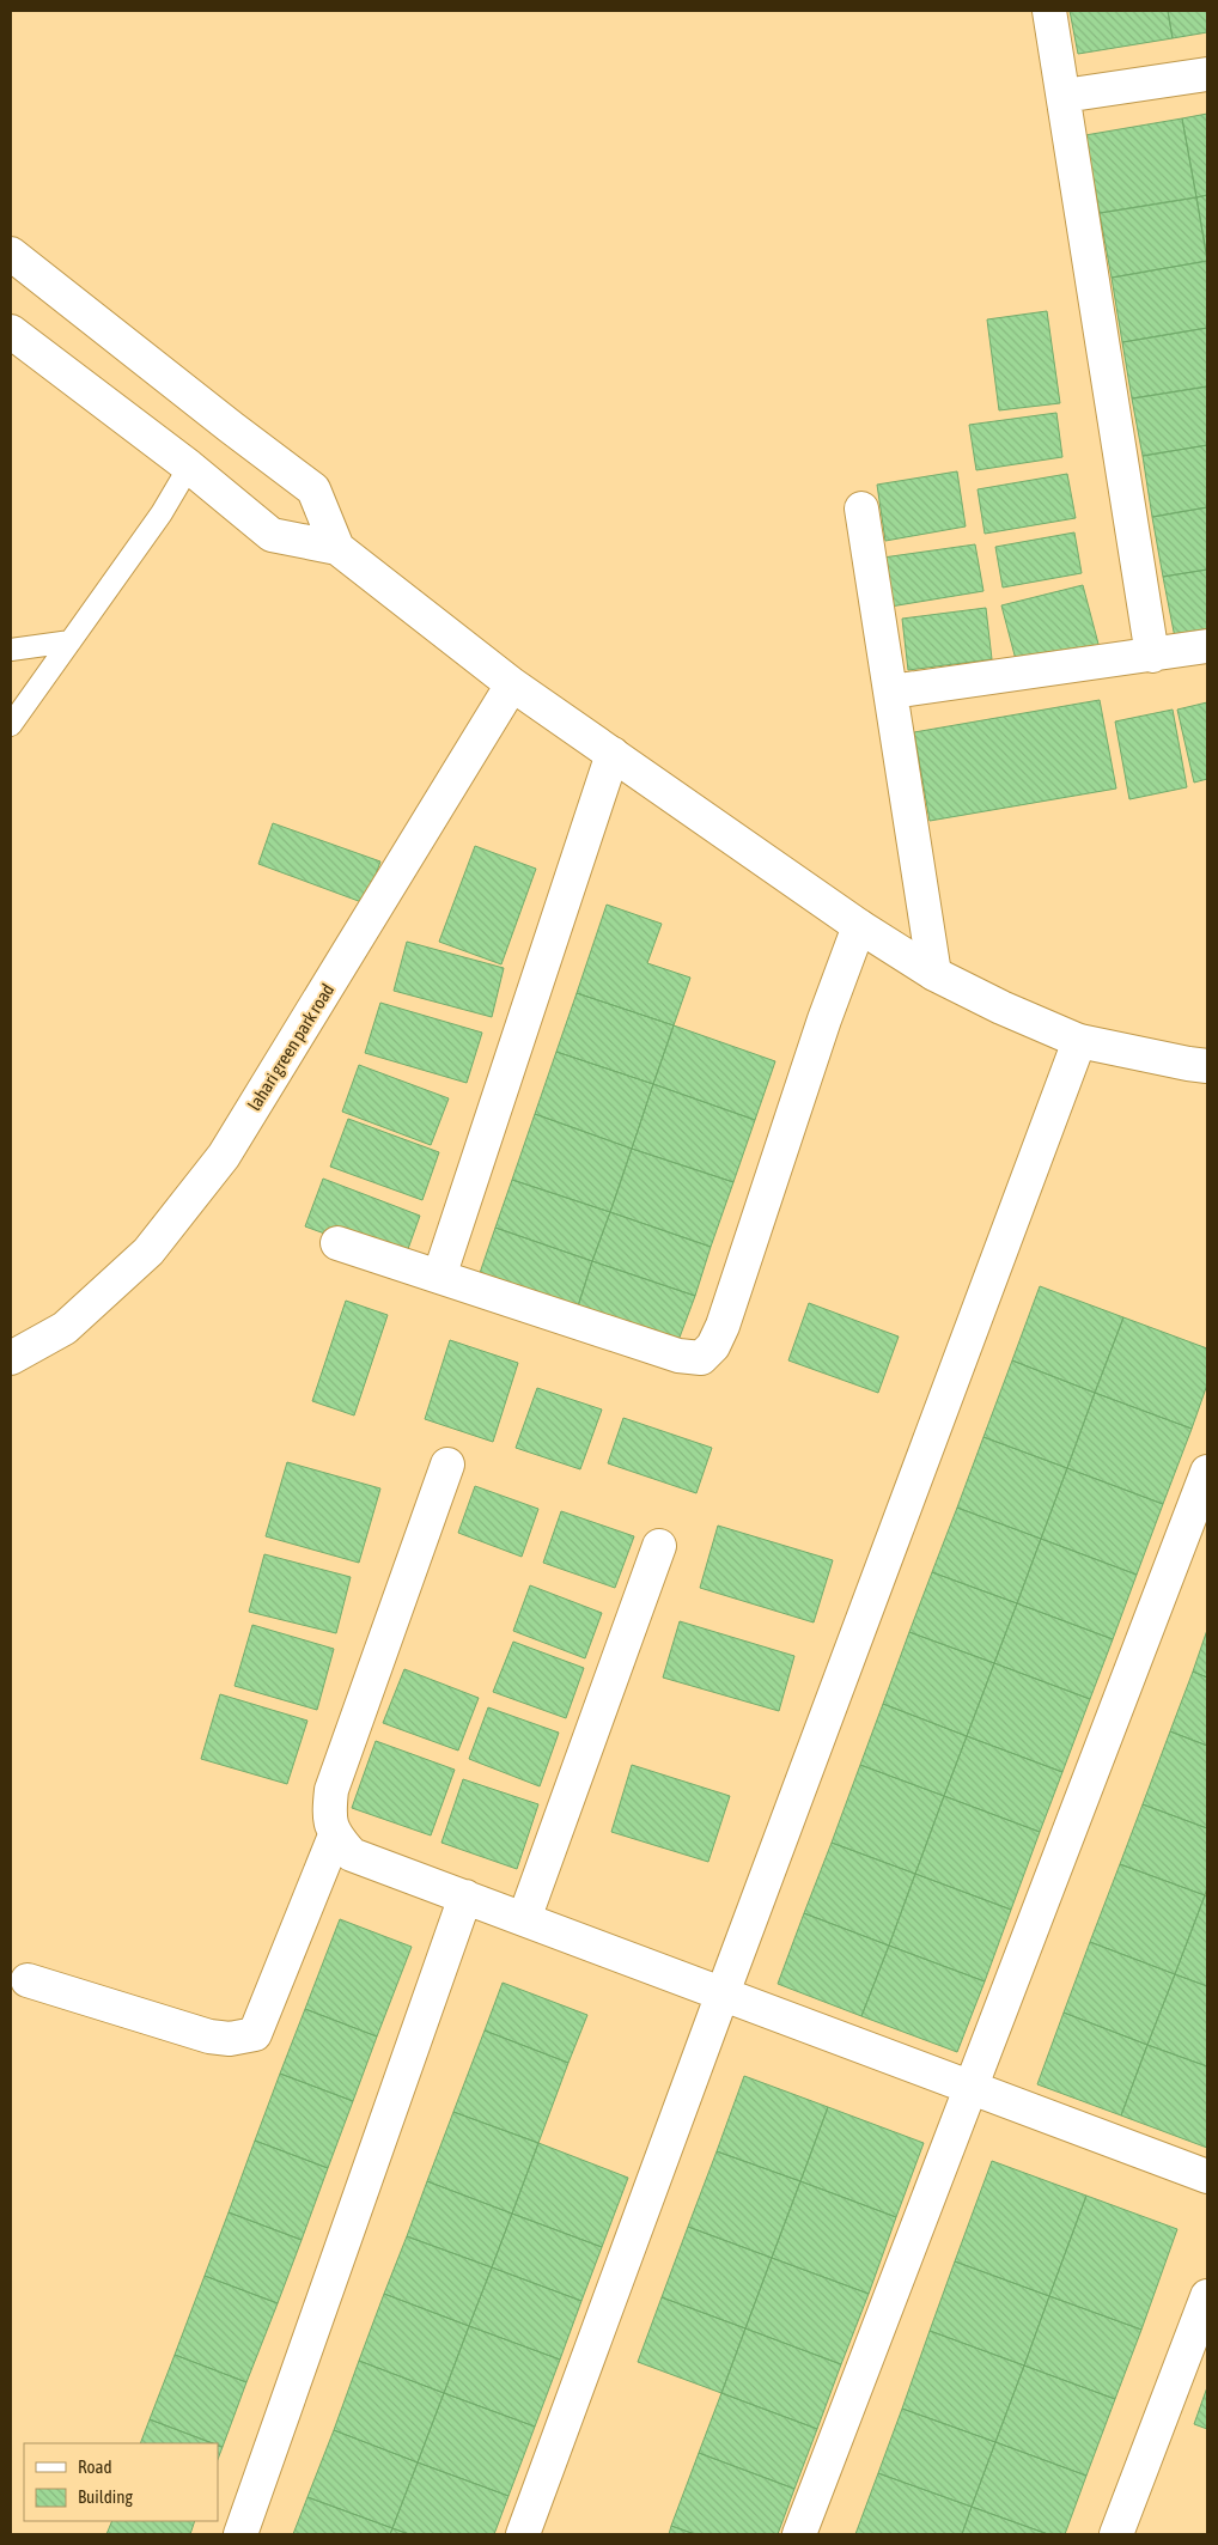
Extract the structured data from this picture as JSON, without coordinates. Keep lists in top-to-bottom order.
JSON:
{
  "streets": {
    "street": ["lahari green park road"]
  },
  "legend": ["Road", "Building"]
}
